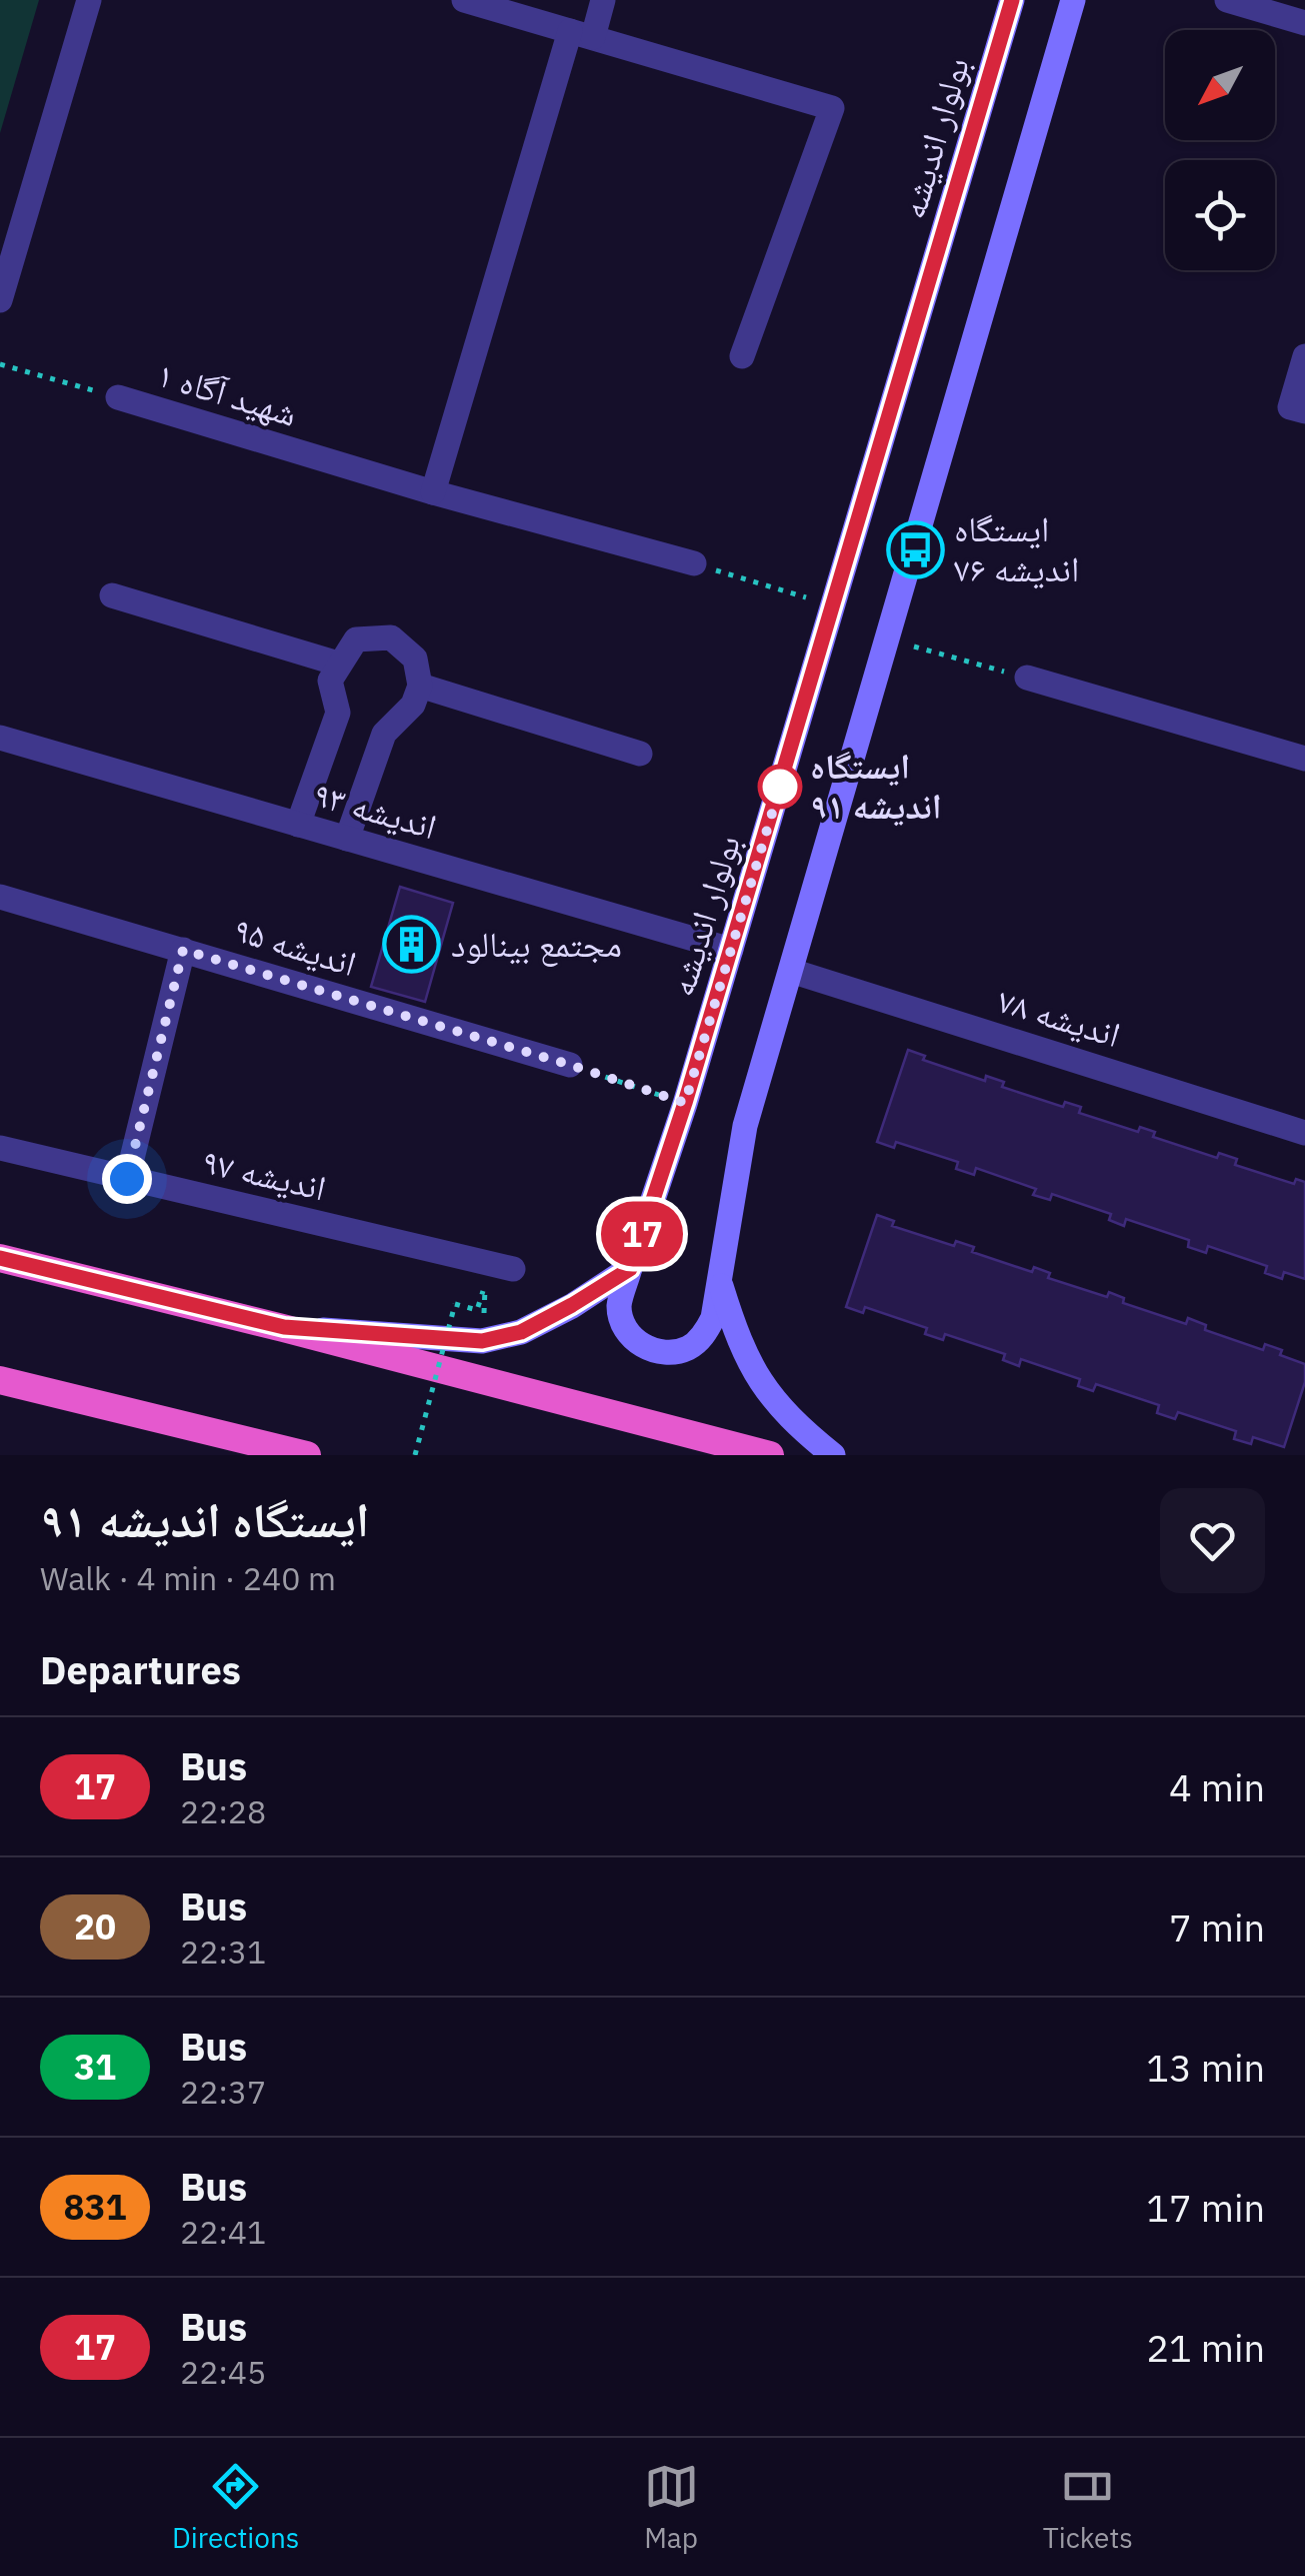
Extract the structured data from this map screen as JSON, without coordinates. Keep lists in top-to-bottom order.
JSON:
{
  "streets": {
    "main road": ["بولوار اندیشه"],
    "street": [
      "شهید آگاه ۱",
      "اندیشه ۹۳",
      "اندیشه ۹۵",
      "اندیشه ۷۸",
      "اندیشه ۹۷"
    ]
  },
  "crossings": [
    ["بولوار اندیشه", "اندیشه ۹۳"]
  ],
  "places": {
    "bus stop": ["ایستگاه اندیشه ۷۶"],
    "other": ["ایستگاه اندیشه ۹۱"],
    "building": ["مجتمع بینالود"]
  },
  "lines": ["bus line 17"],
  "north": "bottom left",
  "page": {
    "on_map": "17",
    "heading": [
      ["ایستگاه اندیشه ۹۱", "Walk · 4 min · 240 m"],
      "Departures"
    ],
    "list": [
      {
        "mark": "17",
        "name": "Bus",
        "note": "22:28",
        "value": "4 min"
      },
      {
        "mark": "20",
        "name": "Bus",
        "note": "22:31",
        "value": "7 min"
      },
      {
        "mark": "31",
        "name": "Bus",
        "note": "22:37",
        "value": "13 min"
      },
      {
        "mark": "831",
        "name": "Bus",
        "note": "22:41",
        "value": "17 min"
      },
      {
        "mark": "17",
        "name": "Bus",
        "note": "22:45",
        "value": "21 min"
      }
    ],
    "tabs": ["Directions", "Map", "Tickets"]
  }
}
